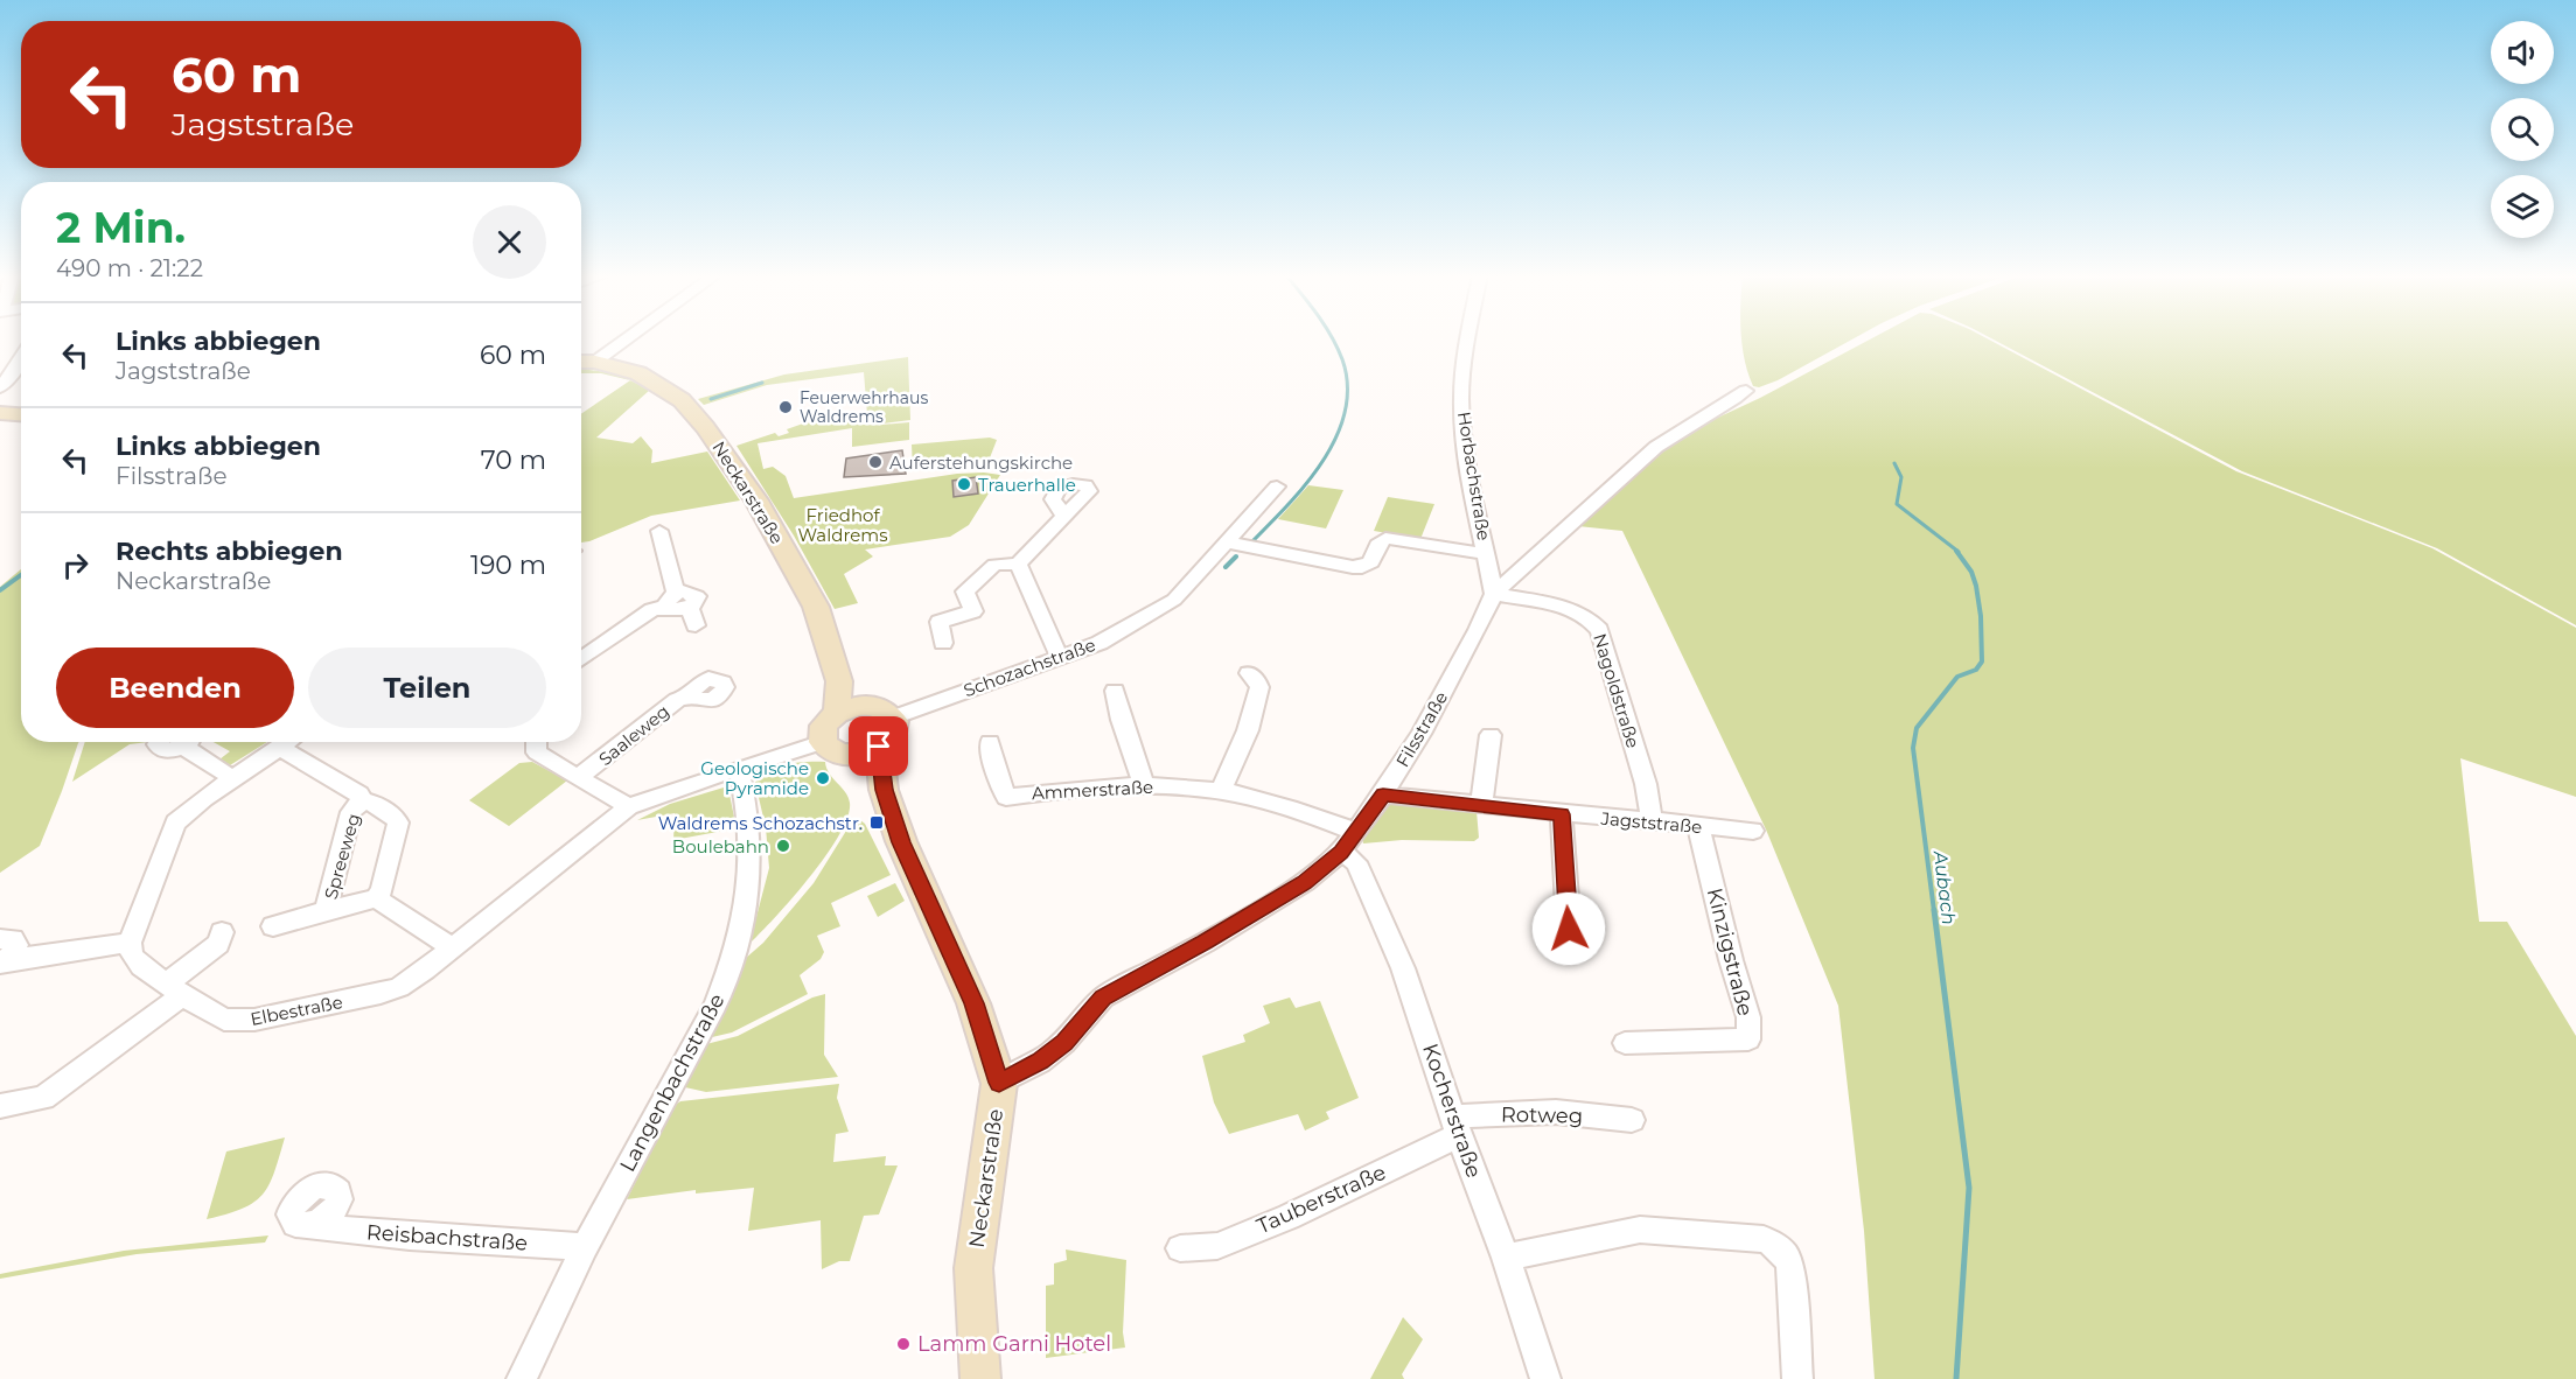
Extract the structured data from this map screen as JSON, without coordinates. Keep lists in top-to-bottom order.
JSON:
{
  "streets": {
    "street": [
      "Horbachstraße",
      "Neckarstraße",
      "Schozachstraße",
      "Nagoldstraße",
      "Filsstraße",
      "Saaleweg",
      "Ammerstraße",
      "Jagststraße",
      "Spreeweg",
      "Kinzigstraße",
      "Elbestraße",
      "Langenbachstraße",
      "Kocherstraße",
      "Rotweg",
      "Tauberstraße",
      "Reisbachstraße"
    ]
  },
  "crossings": [
    ["Horbachstraße", "Nagoldstraße"],
    ["Horbachstraße", "Filsstraße"],
    ["Neckarstraße", "Schozachstraße"],
    ["Neckarstraße", "Filsstraße"],
    ["Neckarstraße", "Elbestraße"],
    ["Schozachstraße", "Elbestraße"],
    ["Nagoldstraße", "Filsstraße"],
    ["Nagoldstraße", "Jagststraße"],
    ["Filsstraße", "Ammerstraße"],
    ["Filsstraße", "Jagststraße"],
    ["Filsstraße", "Kocherstraße"],
    ["Jagststraße", "Kinzigstraße"],
    ["Elbestraße", "Langenbachstraße"],
    ["Langenbachstraße", "Reisbachstraße"],
    ["Kocherstraße", "Rotweg"],
    ["Kocherstraße", "Tauberstraße"],
    ["Rotweg", "Tauberstraße"]
  ],
  "water": ["Aubach"],
  "parks": ["Friedhof Waldrems"],
  "places": {
    "other": [
      "Feuerwehrhaus Waldrems",
      "Auferstehungskirche",
      "Trauerhalle",
      "Geologische Pyramide",
      "Boulebahn",
      "Lamm Garni Hotel"
    ],
    "transit": ["Waldrems Schozachstr."]
  },
  "page": {
    "turn": ["60 m", "Jagststraße"],
    "heading": ["2 Min.", "490 m · 21:22"],
    "list": [
      {
        "name": "Links abbiegen",
        "note": "Jagststraße",
        "value": "60 m"
      },
      {
        "name": "Links abbiegen",
        "note": "Filsstraße",
        "value": "70 m"
      },
      {
        "name": "Rechts abbiegen",
        "note": "Neckarstraße",
        "value": "190 m"
      }
    ],
    "buttons": ["Beenden", "Teilen"]
  }
}
